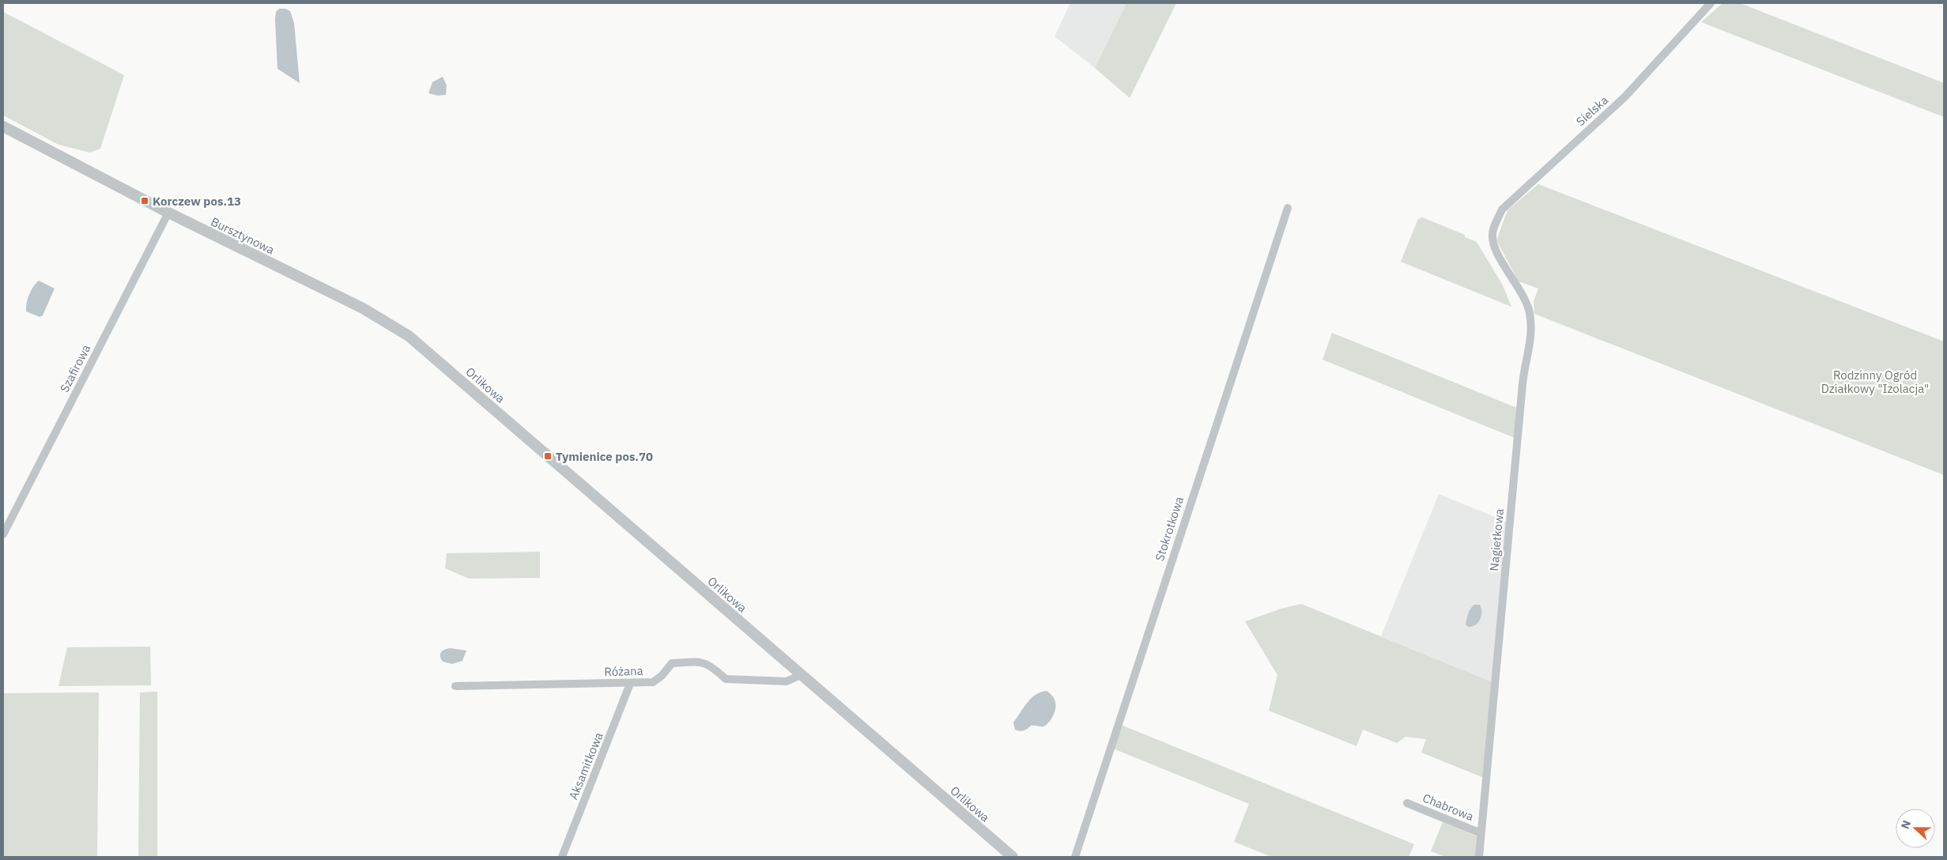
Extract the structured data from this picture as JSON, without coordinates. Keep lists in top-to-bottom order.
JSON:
{
  "streets": {
    "street": [
      "Sielska",
      "Bursztynowa",
      "Szafirowa",
      "Orlikowa",
      "Stokrotkowa",
      "Nagietkowa",
      "Różana",
      "Aksamitkowa",
      "Chabrowa"
    ]
  },
  "crossings": [
    ["Sielska", "Nagietkowa"],
    ["Bursztynowa", "Szafirowa"],
    ["Bursztynowa", "Orlikowa"],
    ["Orlikowa", "Różana"],
    ["Nagietkowa", "Chabrowa"],
    ["Różana", "Aksamitkowa"]
  ],
  "parks": ["Rodzinny Ogród Działkowy \"Izolacja\""],
  "places": {
    "transit": ["Korczew pos.13", "Tymienice pos.70"]
  },
  "north": "left"
}
